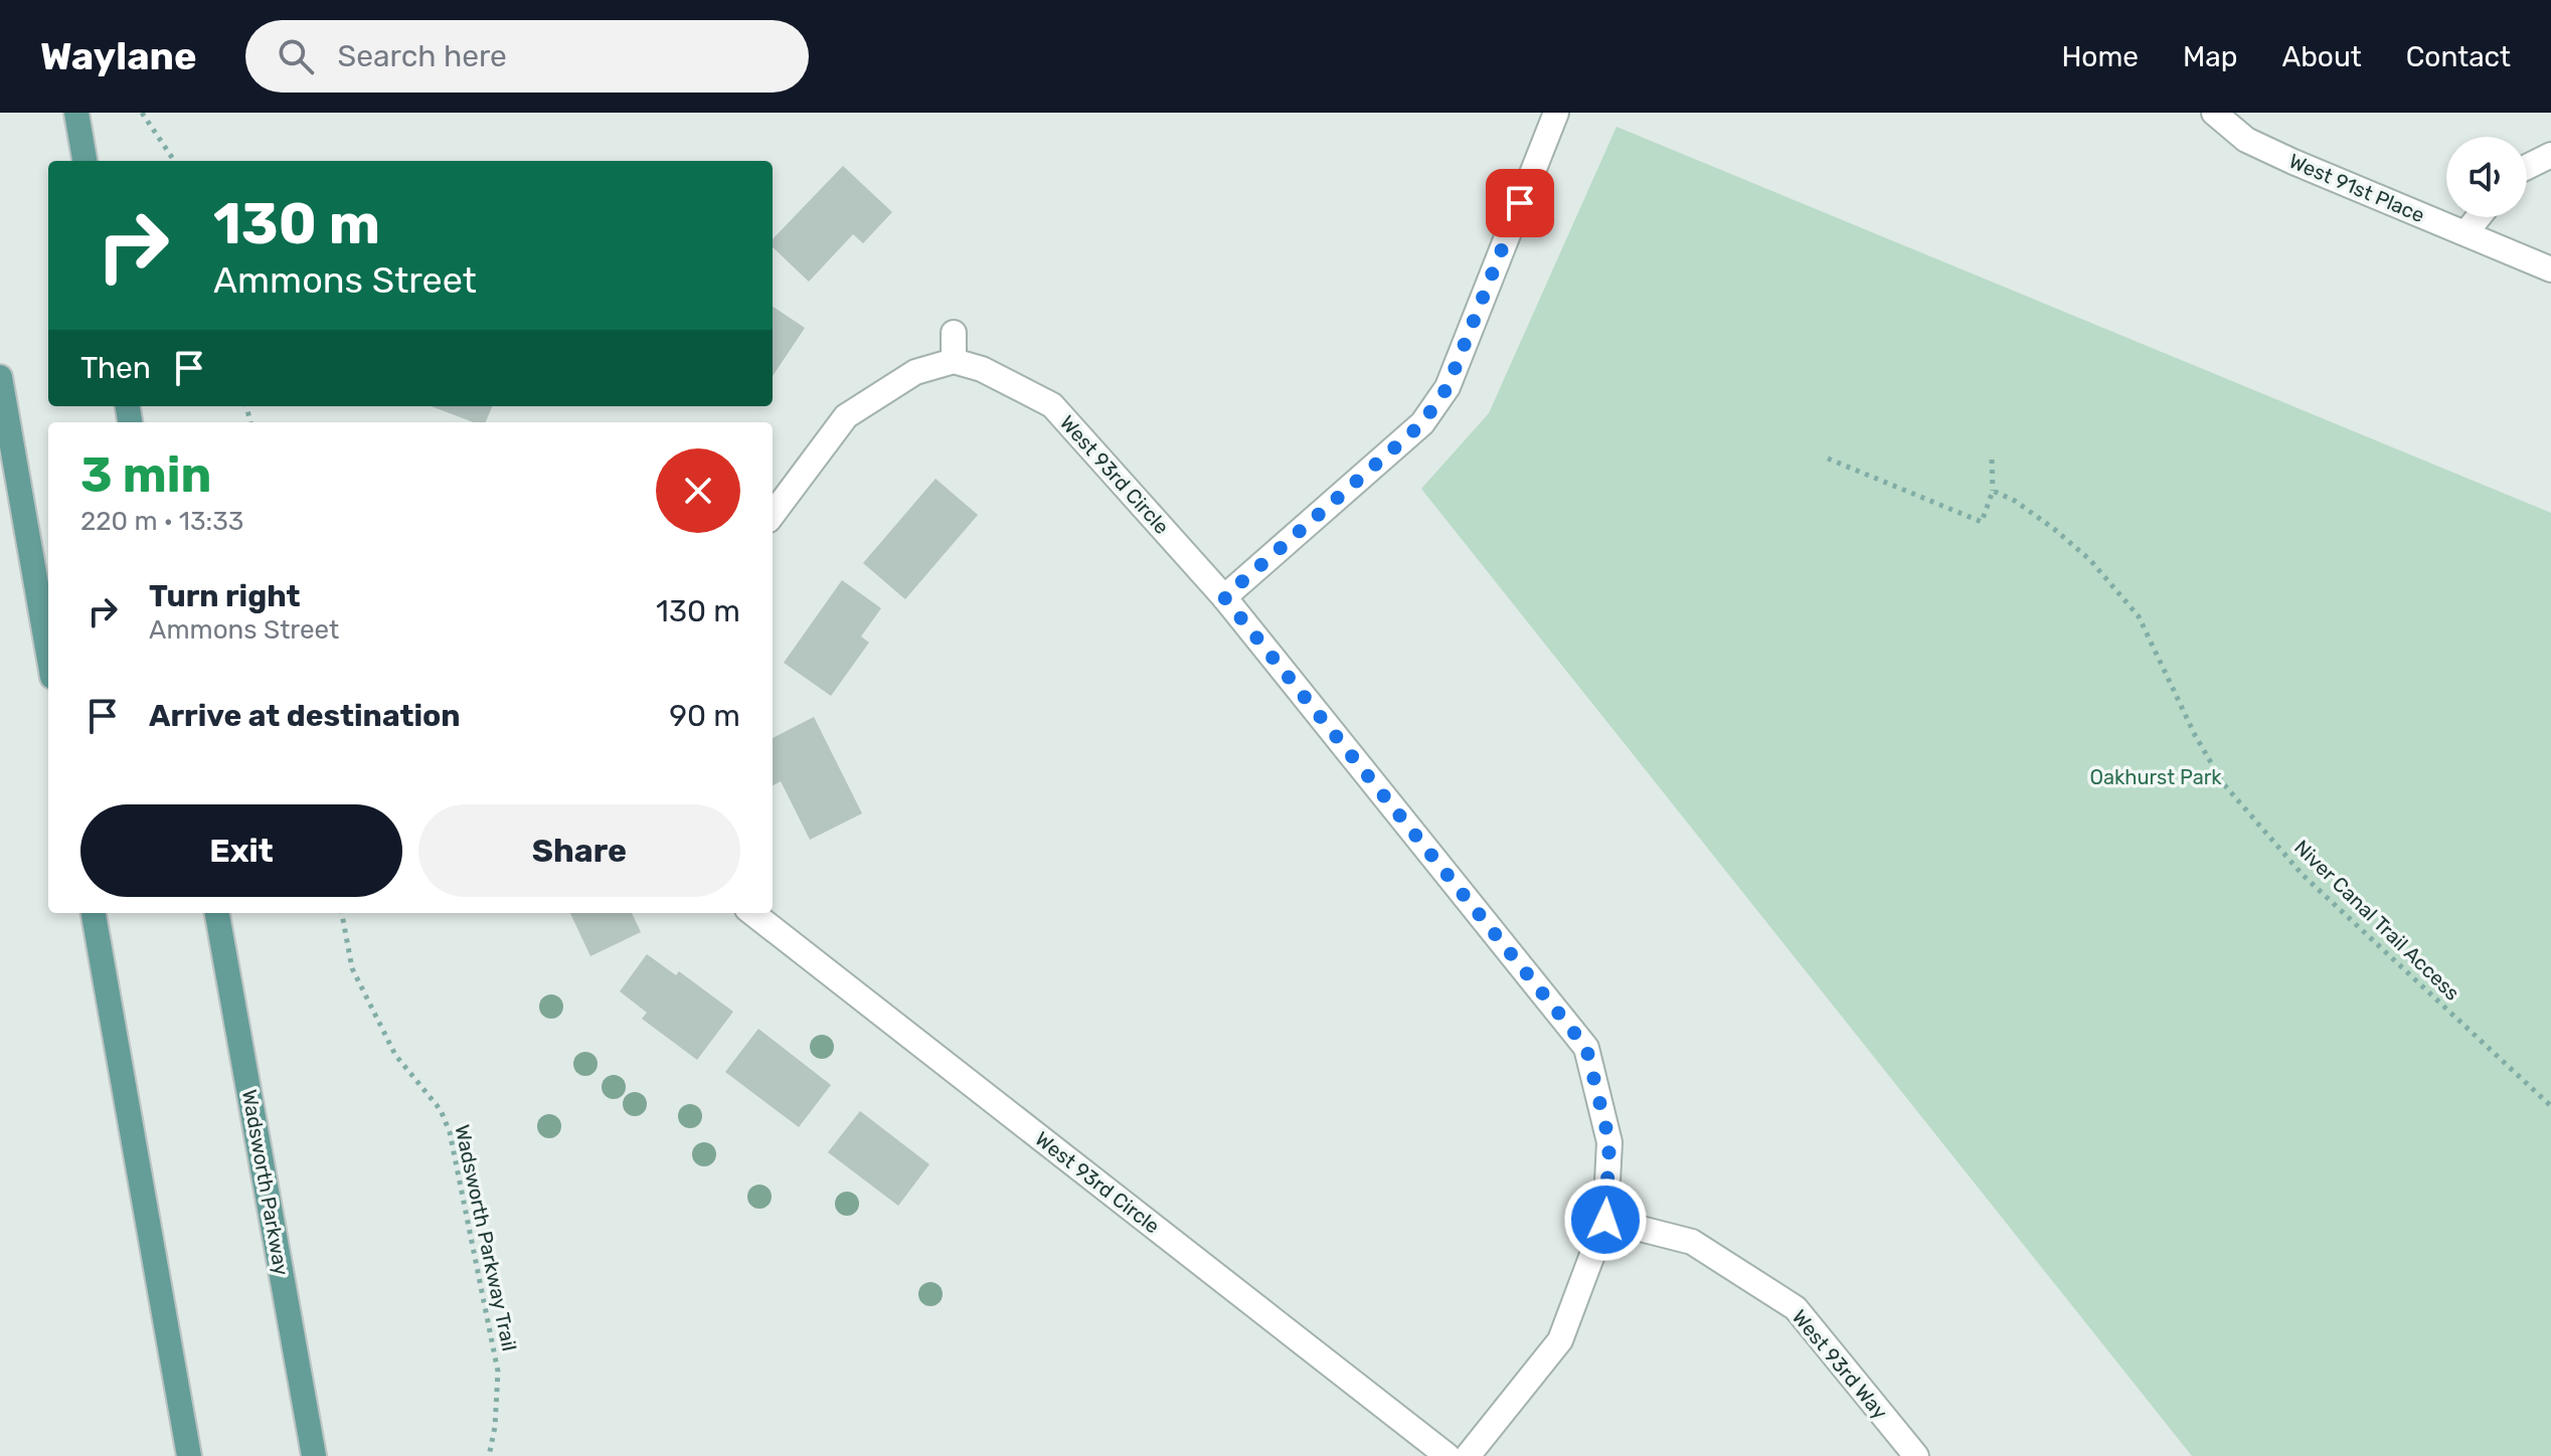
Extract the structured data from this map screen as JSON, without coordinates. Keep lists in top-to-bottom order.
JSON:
{
  "streets": {
    "main road": ["Wadsworth Parkway"],
    "street": ["West 91st Place", "West 93rd Circle", "West 93rd Way"],
    "path": ["Niver Canal Trail Access", "Wadsworth Parkway Trail"]
  },
  "parks": ["Oakhurst Park"],
  "page": {
    "header": "Waylane",
    "search": "Search here",
    "nav": [
      "Home",
      "Map",
      "About",
      "Contact"
    ],
    "turn": ["130 m", "Ammons Street"],
    "then": "Then",
    "heading": ["3 min", "220 m · 13:33"],
    "list": [
      {
        "name": "Turn right",
        "note": "Ammons Street",
        "value": "130 m"
      },
      {
        "name": "Arrive at destination",
        "value": "90 m"
      }
    ],
    "buttons": ["Exit", "Share"]
  }
}
